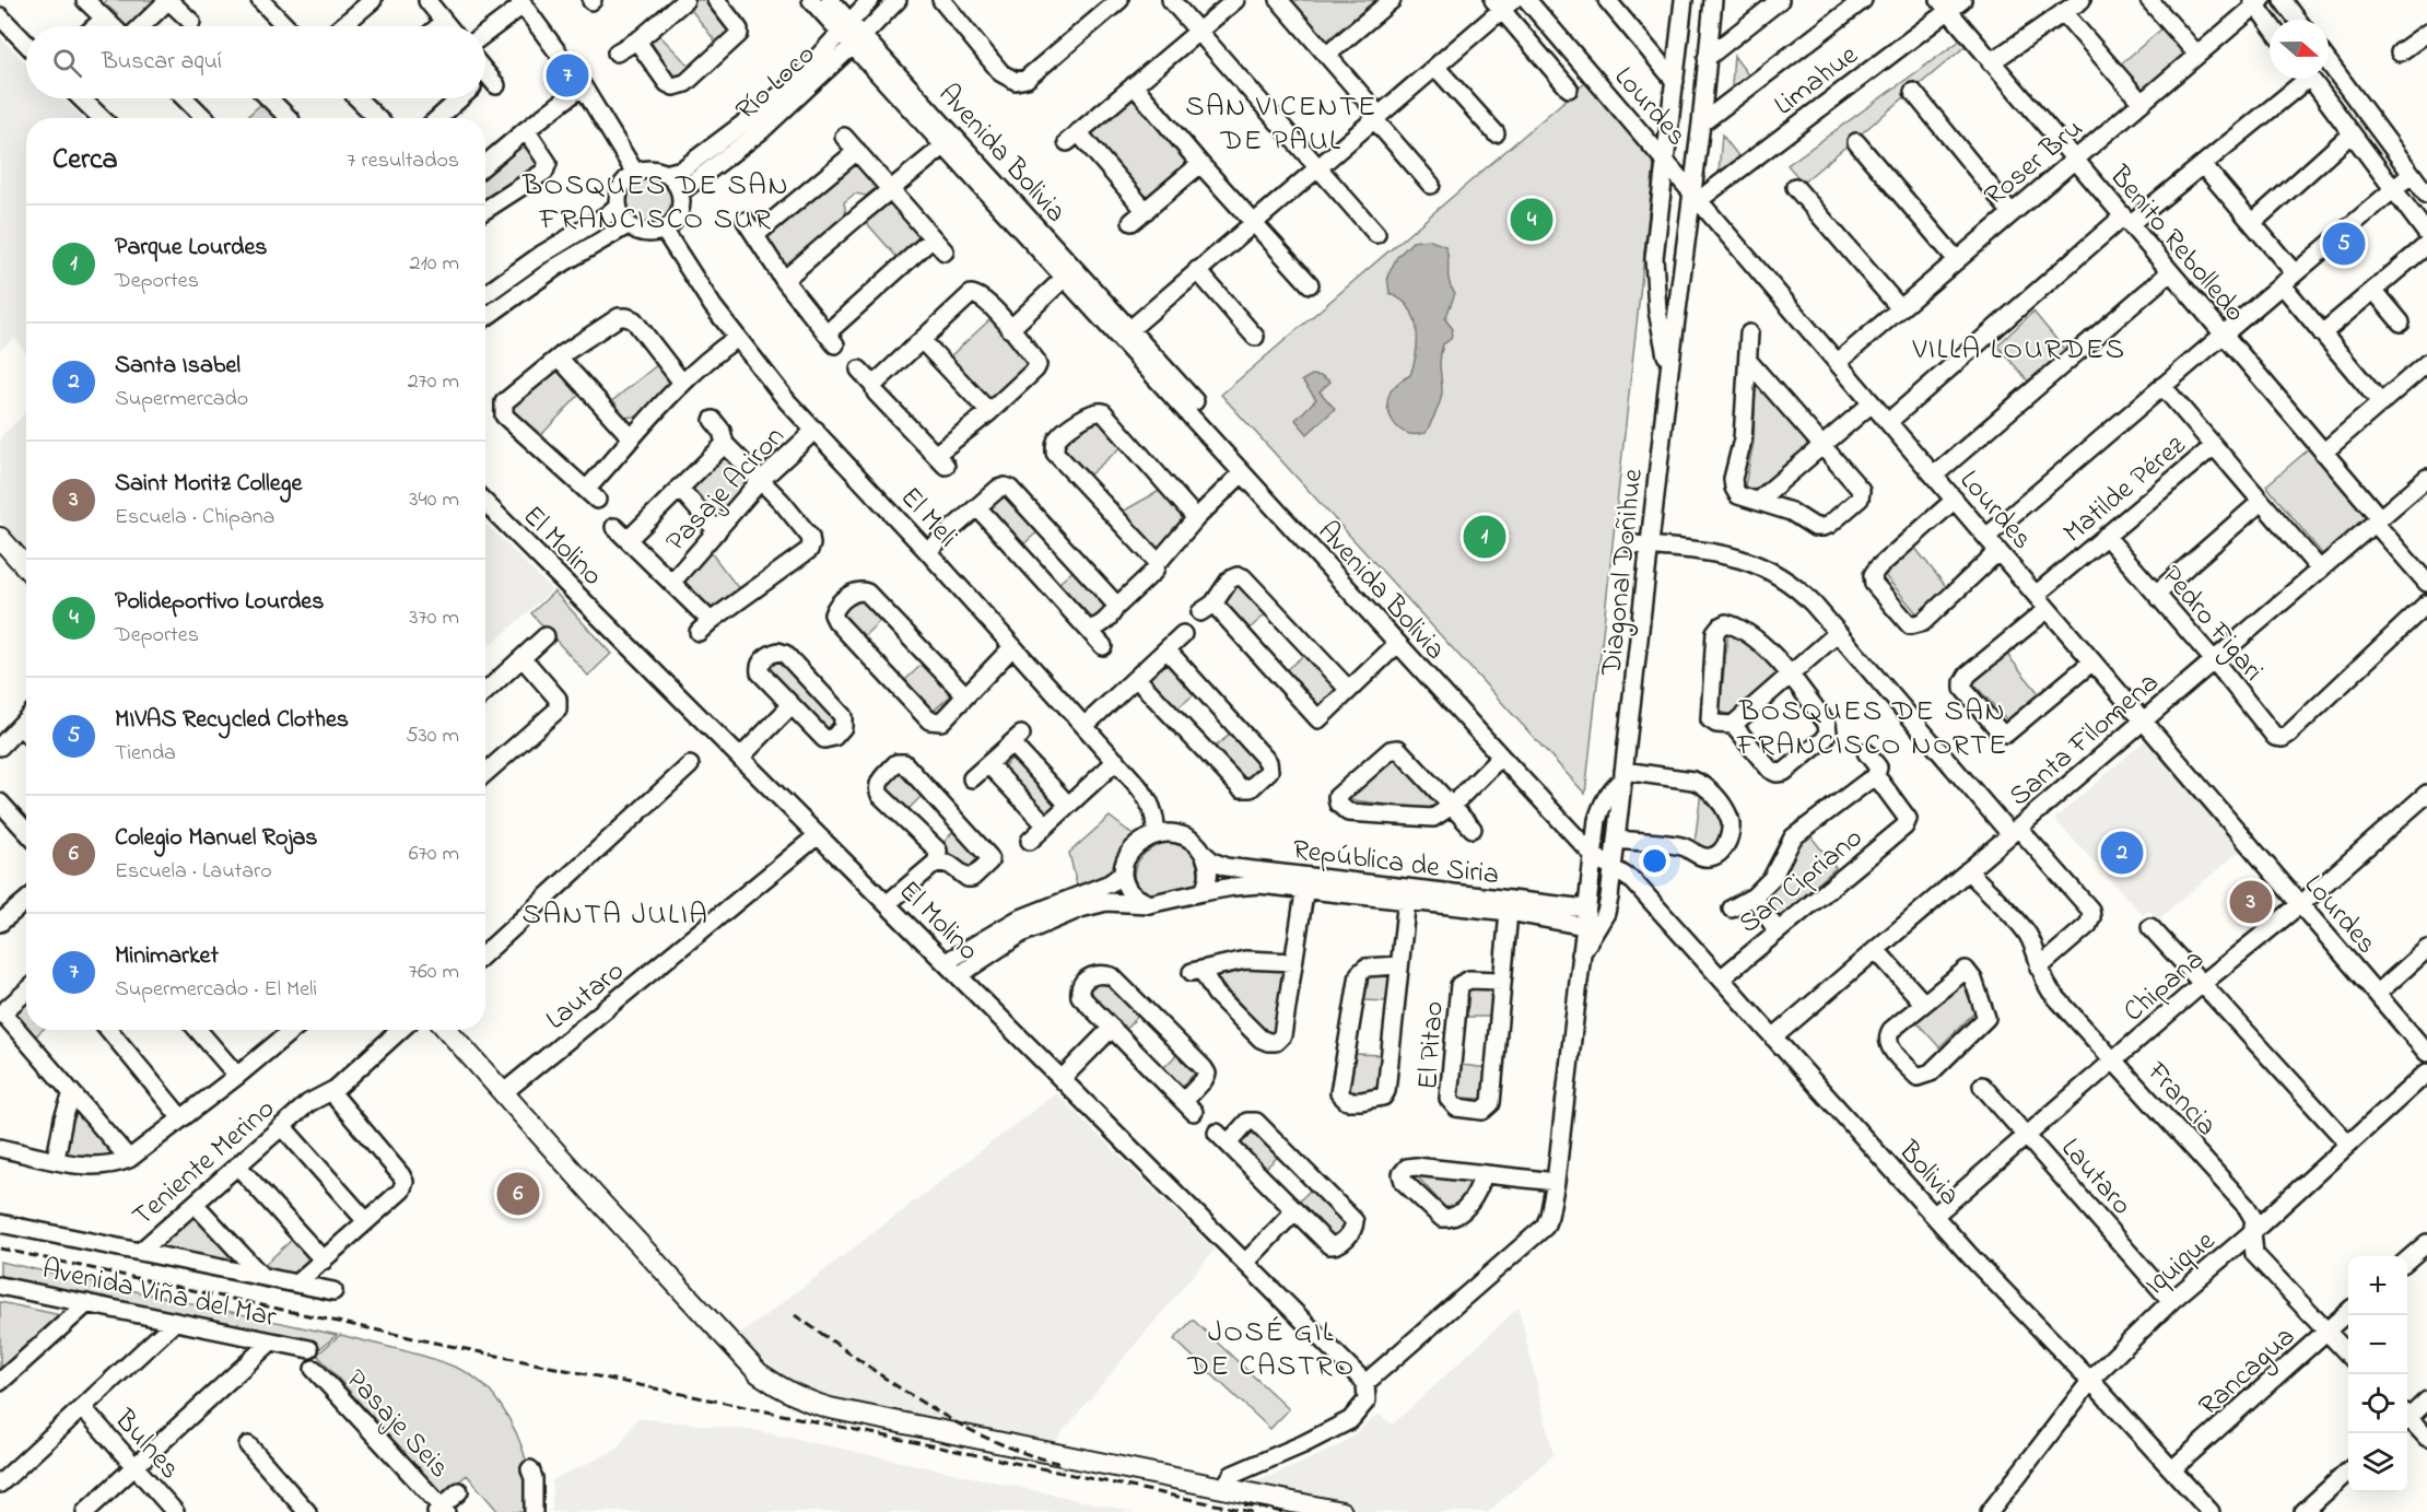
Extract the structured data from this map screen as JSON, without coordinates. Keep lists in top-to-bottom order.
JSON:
{
  "streets": {
    "street": [
      "Limahue",
      "Río Loco",
      "Lourdes",
      "Avenida Bolivia",
      "Roser Bru",
      "Benito Rebolledo",
      "Pasaje Aciron",
      "Matilde Pérez",
      "El Meli",
      "El Molino",
      "Diagonal Doñihue",
      "Pedro Figari",
      "Santa Filomena",
      "República de Siria",
      "San Cipriano",
      "Chipana",
      "Lautaro",
      "El Pitao",
      "Francia",
      "Teniente Merino",
      "Bolivia",
      "Iquique",
      "Avenida Viña del Mar",
      "Rancagua",
      "Pasaje Seis",
      "Bulnes"
    ]
  },
  "crossings": [
    ["Limahue", "Lourdes"],
    ["Limahue", "Benito Rebolledo"],
    ["Limahue", "Diagonal Doñihue"],
    ["Río Loco", "Avenida Bolivia"],
    ["Río Loco", "El Meli"],
    ["Lourdes", "Roser Bru"],
    ["Lourdes", "Matilde Pérez"],
    ["Lourdes", "Diagonal Doñihue"],
    ["Lourdes", "Santa Filomena"],
    ["Lourdes", "Chipana"],
    ["Avenida Bolivia", "Diagonal Doñihue"],
    ["Avenida Bolivia", "Bolivia"],
    ["Roser Bru", "Benito Rebolledo"],
    ["Benito Rebolledo", "Santa Filomena"],
    ["Pasaje Aciron", "El Meli"],
    ["Matilde Pérez", "Pedro Figari"],
    ["El Meli", "República de Siria"],
    ["El Molino", "Diagonal Doñihue"],
    ["El Molino", "Lautaro"],
    ["Diagonal Doñihue", "República de Siria"],
    ["Diagonal Doñihue", "Bolivia"],
    ["Pedro Figari", "Santa Filomena"],
    ["Santa Filomena", "Francia"],
    ["Santa Filomena", "Bolivia"],
    ["República de Siria", "El Pitao"],
    ["San Cipriano", "Bolivia"],
    ["Chipana", "Lautaro"],
    ["Chipana", "Francia"],
    ["Chipana", "Bolivia"],
    ["Lautaro", "Iquique"],
    ["Francia", "Iquique"],
    ["Francia", "Rancagua"],
    ["Bolivia", "Iquique"],
    ["Bolivia", "Rancagua"]
  ],
  "districts": [
    "SAN VICENTE DE PAUL",
    "BOSQUES DE SAN FRANCISCO SUR",
    "VILLA LOURDES",
    "BOSQUES DE SAN FRANCISCO NORTE",
    "SANTA JULIA",
    "JOSÉ GIL DE CASTRO"
  ],
  "north": "right",
  "page": {
    "search": "Buscar aquí",
    "pins": [
      "7",
      "4",
      "5",
      "1",
      "2",
      "3",
      "6"
    ],
    "heading": ["Cerca", "7 resultados"],
    "list": [
      {
        "mark": "1",
        "name": "Parque Lourdes",
        "note": "Deportes",
        "value": "210 m"
      },
      {
        "mark": "2",
        "name": "Santa Isabel",
        "note": "Supermercado",
        "value": "270 m"
      },
      {
        "mark": "3",
        "name": "Saint Moritz College",
        "note": "Escuela · Chipana",
        "value": "340 m"
      },
      {
        "mark": "4",
        "name": "Polideportivo Lourdes",
        "note": "Deportes",
        "value": "370 m"
      },
      {
        "mark": "5",
        "name": "MIVAS Recycled Clothes",
        "note": "Tienda",
        "value": "530 m"
      },
      {
        "mark": "6",
        "name": "Colegio Manuel Rojas",
        "note": "Escuela · Lautaro",
        "value": "670 m"
      },
      {
        "mark": "7",
        "name": "Minimarket",
        "note": "Supermercado · El Meli",
        "value": "760 m"
      }
    ],
    "map_buttons": ["+", "−"]
  }
}
